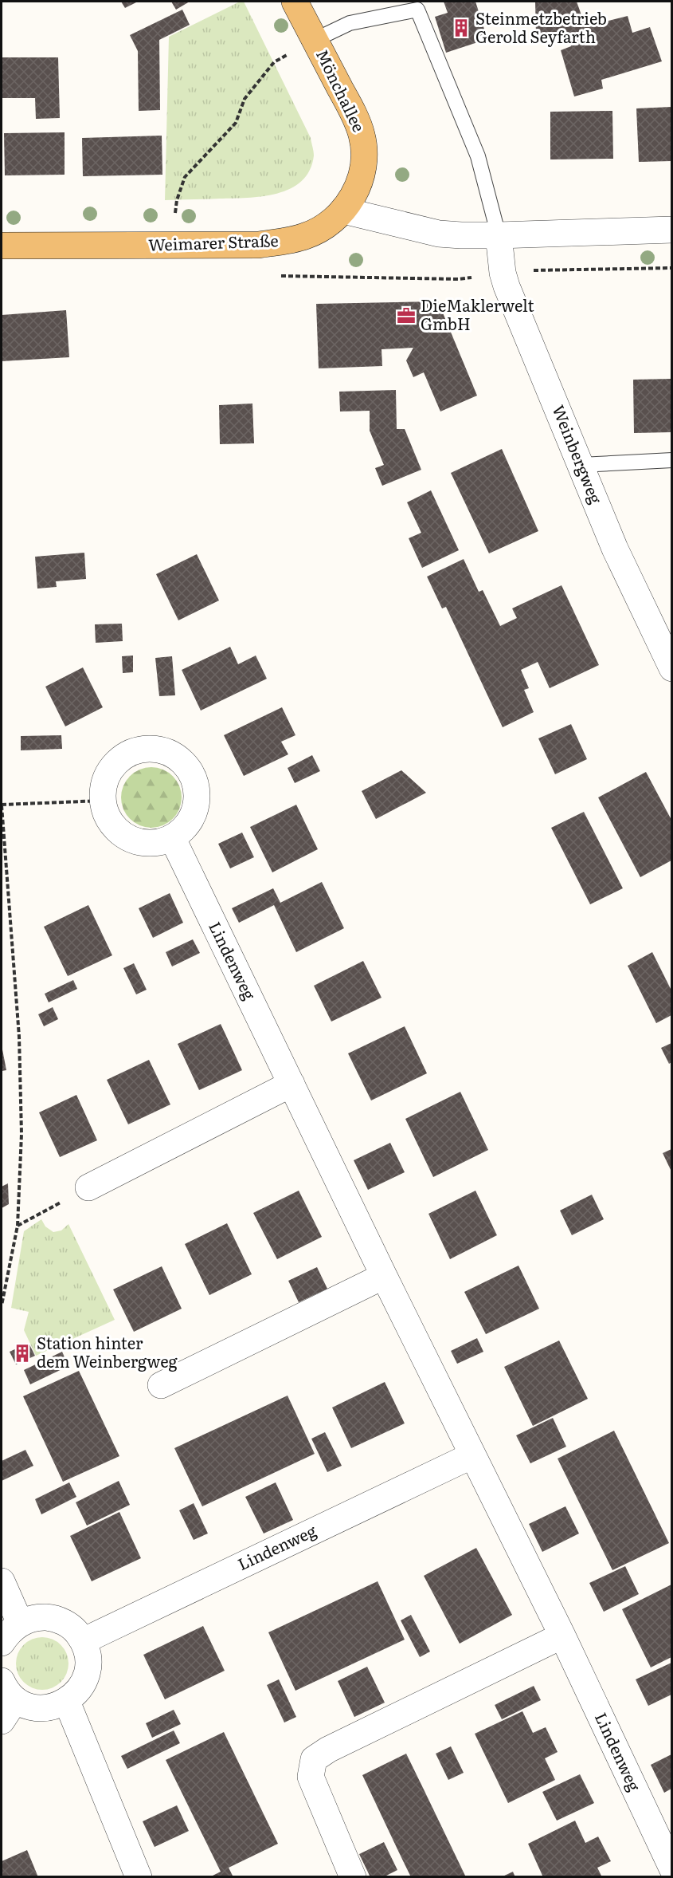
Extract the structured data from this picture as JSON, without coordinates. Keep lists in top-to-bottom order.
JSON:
{
  "streets": {
    "main road": ["Mönchallee", "Weimarer Straße"],
    "street": ["Weinbergweg", "Lindenweg"]
  },
  "crossings": [
    ["Mönchallee", "Weimarer Straße"]
  ],
  "places": {
    "building": ["Steinmetzbetrieb Gerold Seyfarth", "Station hinter dem Weinbergweg"],
    "office": ["DieMaklerwelt GmbH"]
  }
}
